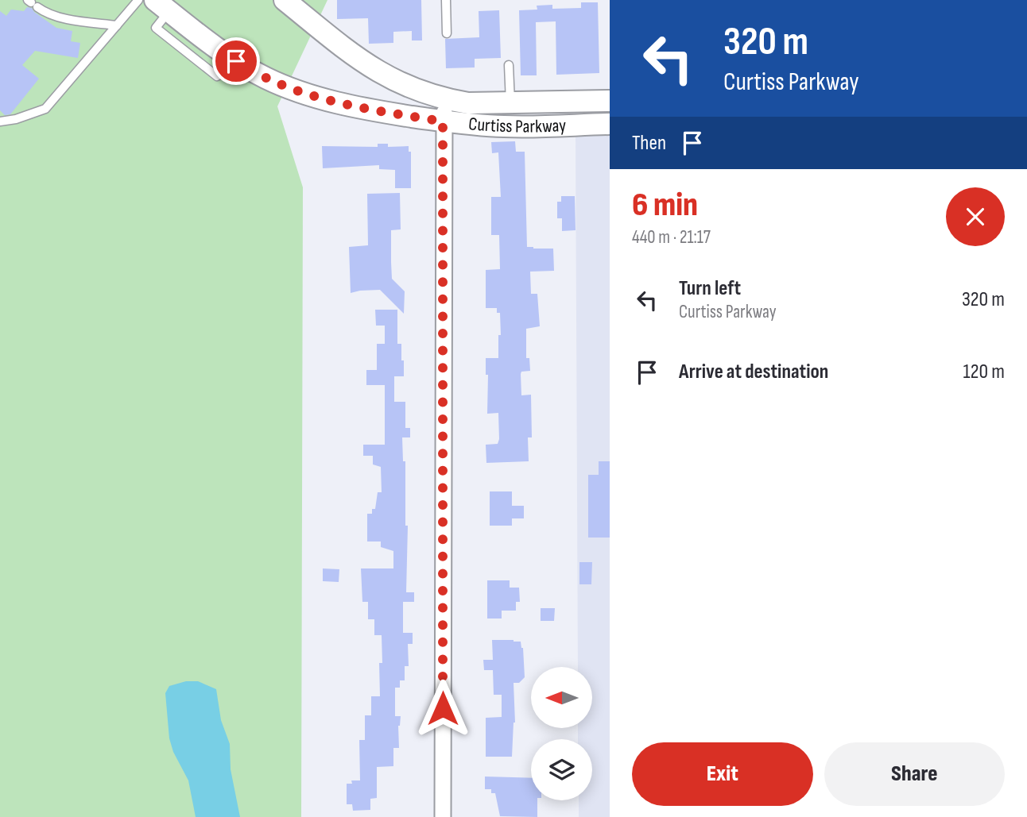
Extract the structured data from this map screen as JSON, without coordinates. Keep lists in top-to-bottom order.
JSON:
{
  "streets": {
    "main road": ["Curtiss Parkway"]
  },
  "north": "left",
  "page": {
    "turn": ["320 m", "Curtiss Parkway"],
    "then": "Then",
    "heading": ["6 min", "440 m · 21:17"],
    "list": [
      {
        "name": "Turn left",
        "note": "Curtiss Parkway",
        "value": "320 m"
      },
      {
        "name": "Arrive at destination",
        "value": "120 m"
      }
    ],
    "buttons": ["Exit", "Share"]
  }
}
